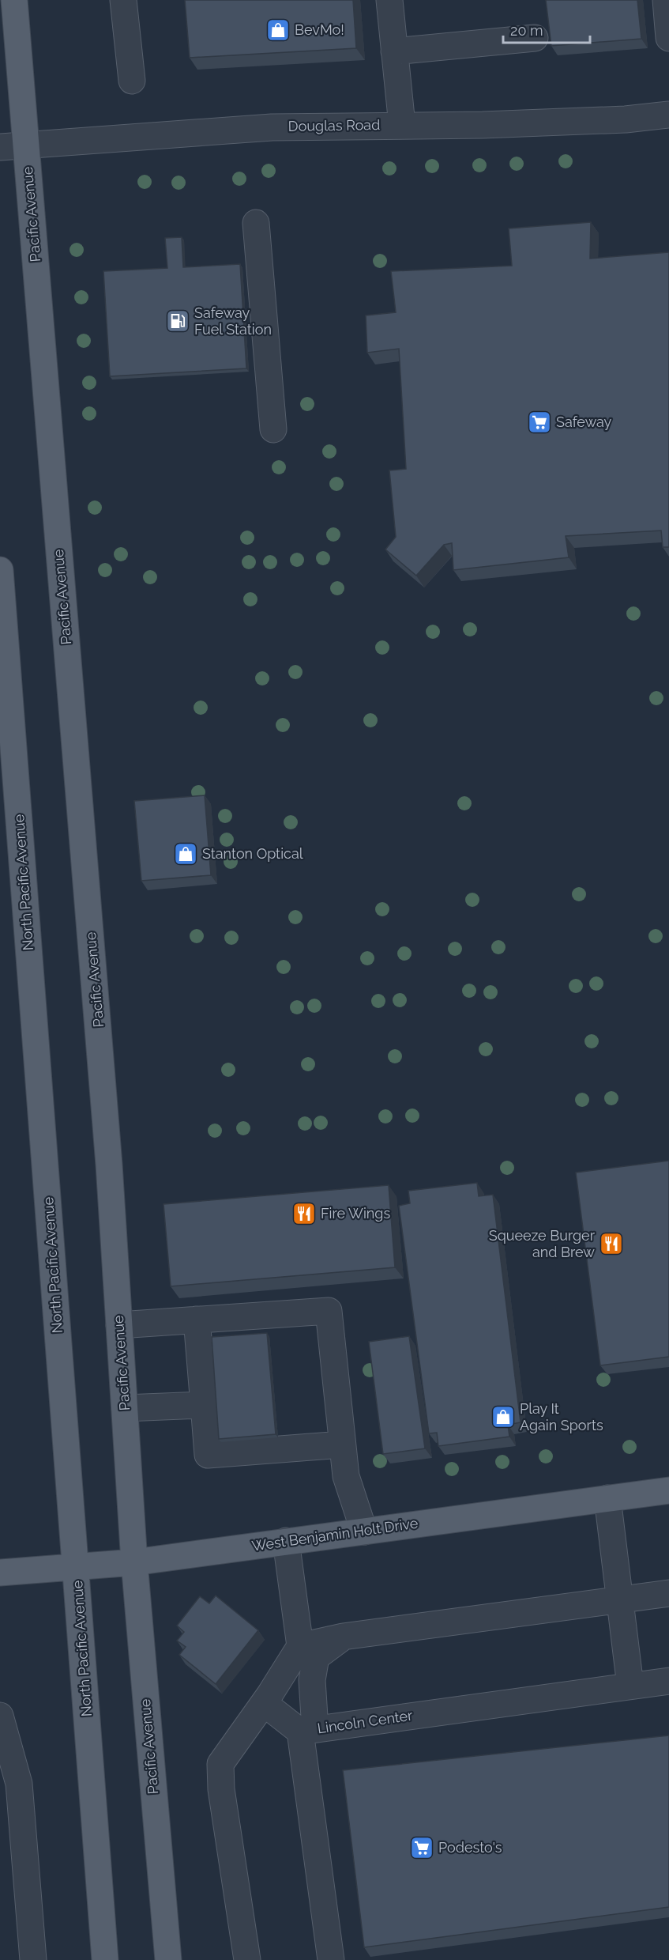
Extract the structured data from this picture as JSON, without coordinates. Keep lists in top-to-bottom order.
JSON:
{
  "streets": {
    "main road": ["Pacific Avenue", "North Pacific Avenue", "West Benjamin Holt Drive"],
    "street": ["Douglas Road", "Lincoln Center"]
  },
  "crossings": [
    ["Douglas Road", "Pacific Avenue"],
    ["Pacific Avenue", "West Benjamin Holt Drive"],
    ["North Pacific Avenue", "West Benjamin Holt Drive"]
  ],
  "places": {
    "shop": ["BevMo!", "Stanton Optical", "Play It Again Sports"],
    "fuel station": ["Safeway Fuel Station"],
    "supermarket": ["Safeway", "Podesto's"],
    "restaurant": ["Fire Wings", "Squeeze Burger and Brew"]
  },
  "scale_bar": "20 m"
}
